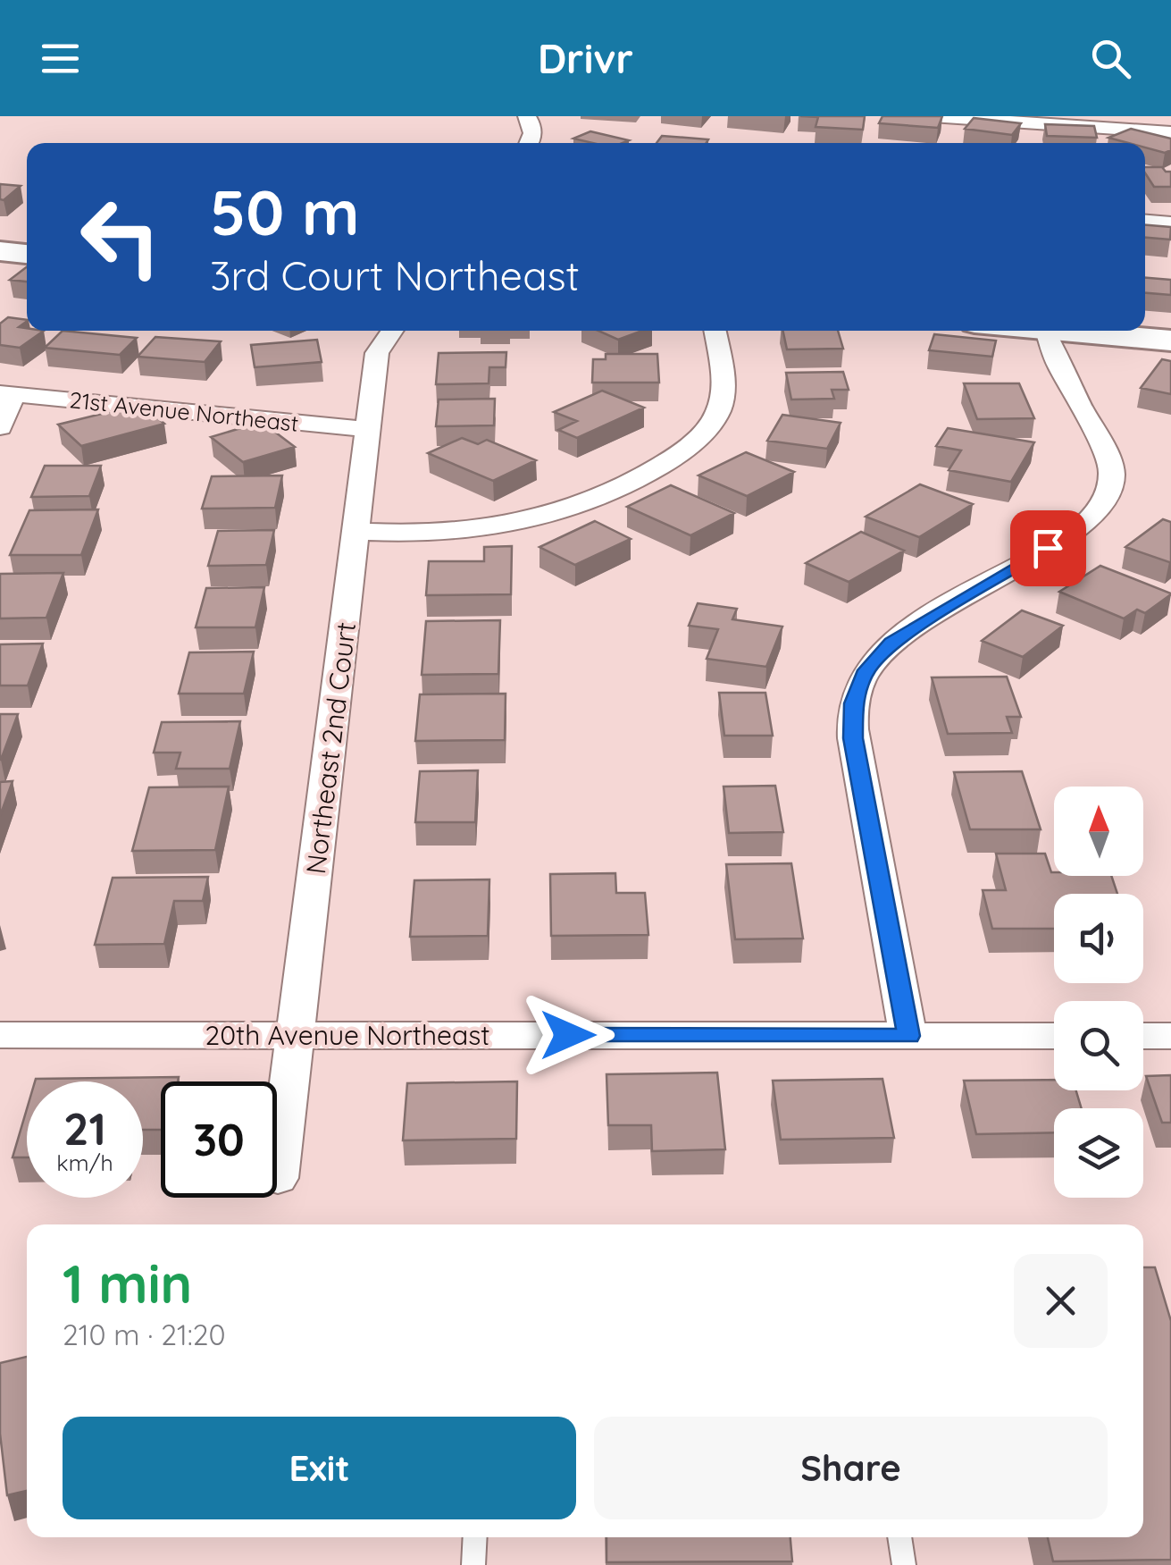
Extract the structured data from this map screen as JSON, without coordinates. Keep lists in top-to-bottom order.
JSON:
{
  "streets": {
    "street": ["21st Avenue Northeast", "Northeast 2nd Court", "20th Avenue Northeast"]
  },
  "crossings": [
    ["21st Avenue Northeast", "Northeast 2nd Court"],
    ["Northeast 2nd Court", "20th Avenue Northeast"]
  ],
  "north": "top",
  "page": {
    "header": "Drivr",
    "turn": ["50 m", "3rd Court Northeast"],
    "speed": "21 km/h",
    "limit": "30",
    "heading": ["1 min", "210 m · 21:20"],
    "buttons": ["Exit", "Share"]
  }
}
